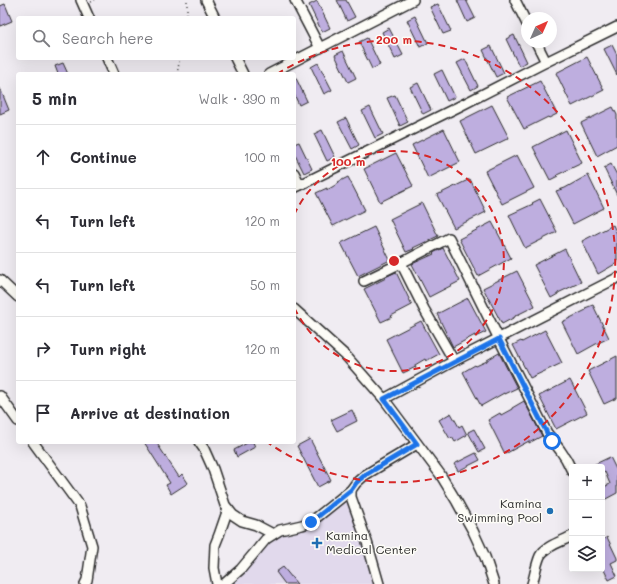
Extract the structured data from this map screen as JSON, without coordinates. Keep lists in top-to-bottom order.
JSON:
{
  "places": {
    "other": ["Kamina Swimming Pool"],
    "health": ["Kamina Medical Center"]
  },
  "north": "top right",
  "page": {
    "search": "Search here",
    "heading": ["5 min", "Walk · 390 m"],
    "list": [
      ["Continue", "100 m"],
      ["Turn left", "120 m"],
      ["Turn left", "50 m"],
      ["Turn right", "120 m"],
      "Arrive at destination"
    ],
    "map_buttons": ["+", "−"]
  },
  "rings": ["200 m", "100 m"]
}
